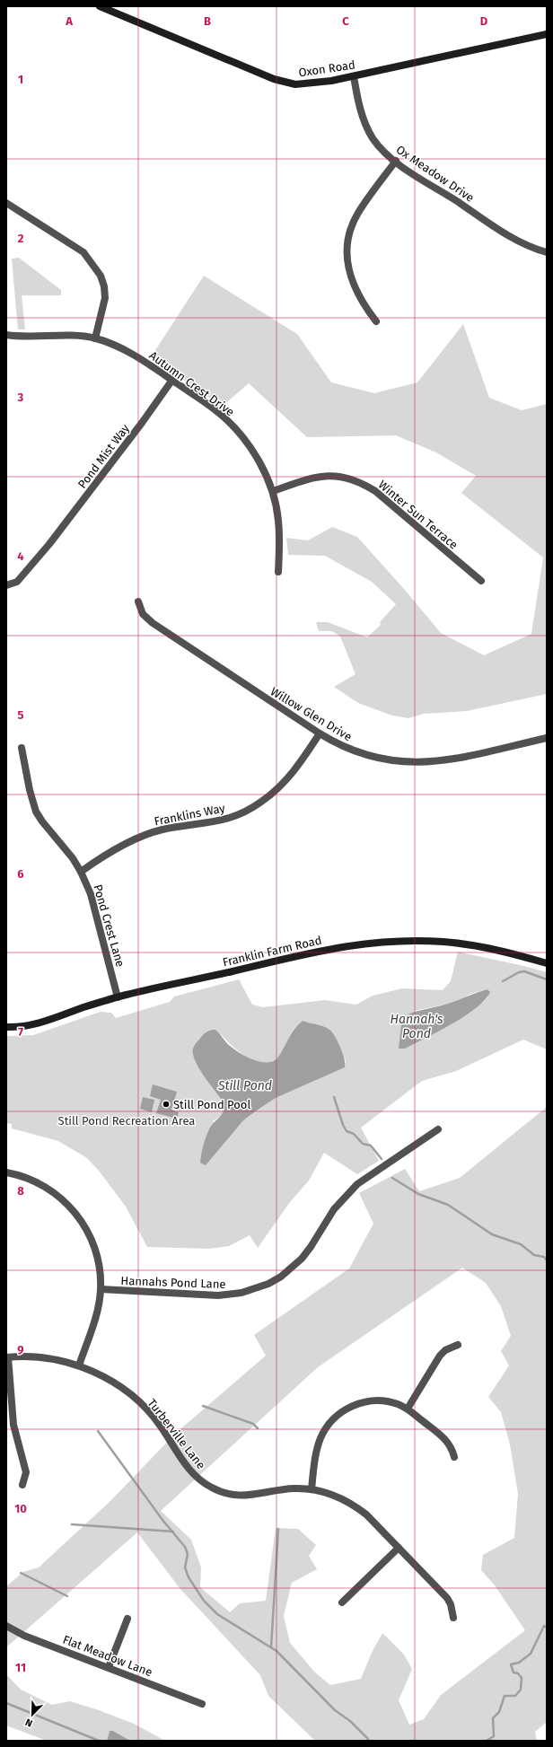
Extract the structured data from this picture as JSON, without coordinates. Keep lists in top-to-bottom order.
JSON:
{
  "streets": {
    "street": [
      "Oxon Road",
      "Ox Meadow Drive",
      "Autumn Crest Drive",
      "Pond Mist Way",
      "Winter Sun Terrace",
      "Willow Glen Drive",
      "Franklins Way",
      "Pond Crest Lane",
      "Franklin Farm Road",
      "Hannahs Pond Lane",
      "Turberville Lane",
      "Flat Meadow Lane"
    ]
  },
  "crossings": [
    ["Oxon Road", "Ox Meadow Drive"],
    ["Autumn Crest Drive", "Pond Mist Way"],
    ["Autumn Crest Drive", "Winter Sun Terrace"],
    ["Willow Glen Drive", "Franklins Way"],
    ["Franklins Way", "Pond Crest Lane"],
    ["Pond Crest Lane", "Franklin Farm Road"]
  ],
  "water": ["Hannah's Pond", "Still Pond"],
  "parks": ["Still Pond Recreation Area"],
  "places": ["Still Pond Pool"],
  "north": "bottom left",
  "grid": {
    "columns": [
      "A",
      "B",
      "C",
      "D"
    ],
    "rows": [
      "1",
      "2",
      "3",
      "4",
      "5",
      "6",
      "7",
      "8",
      "9",
      "10",
      "11"
    ]
  }
}
